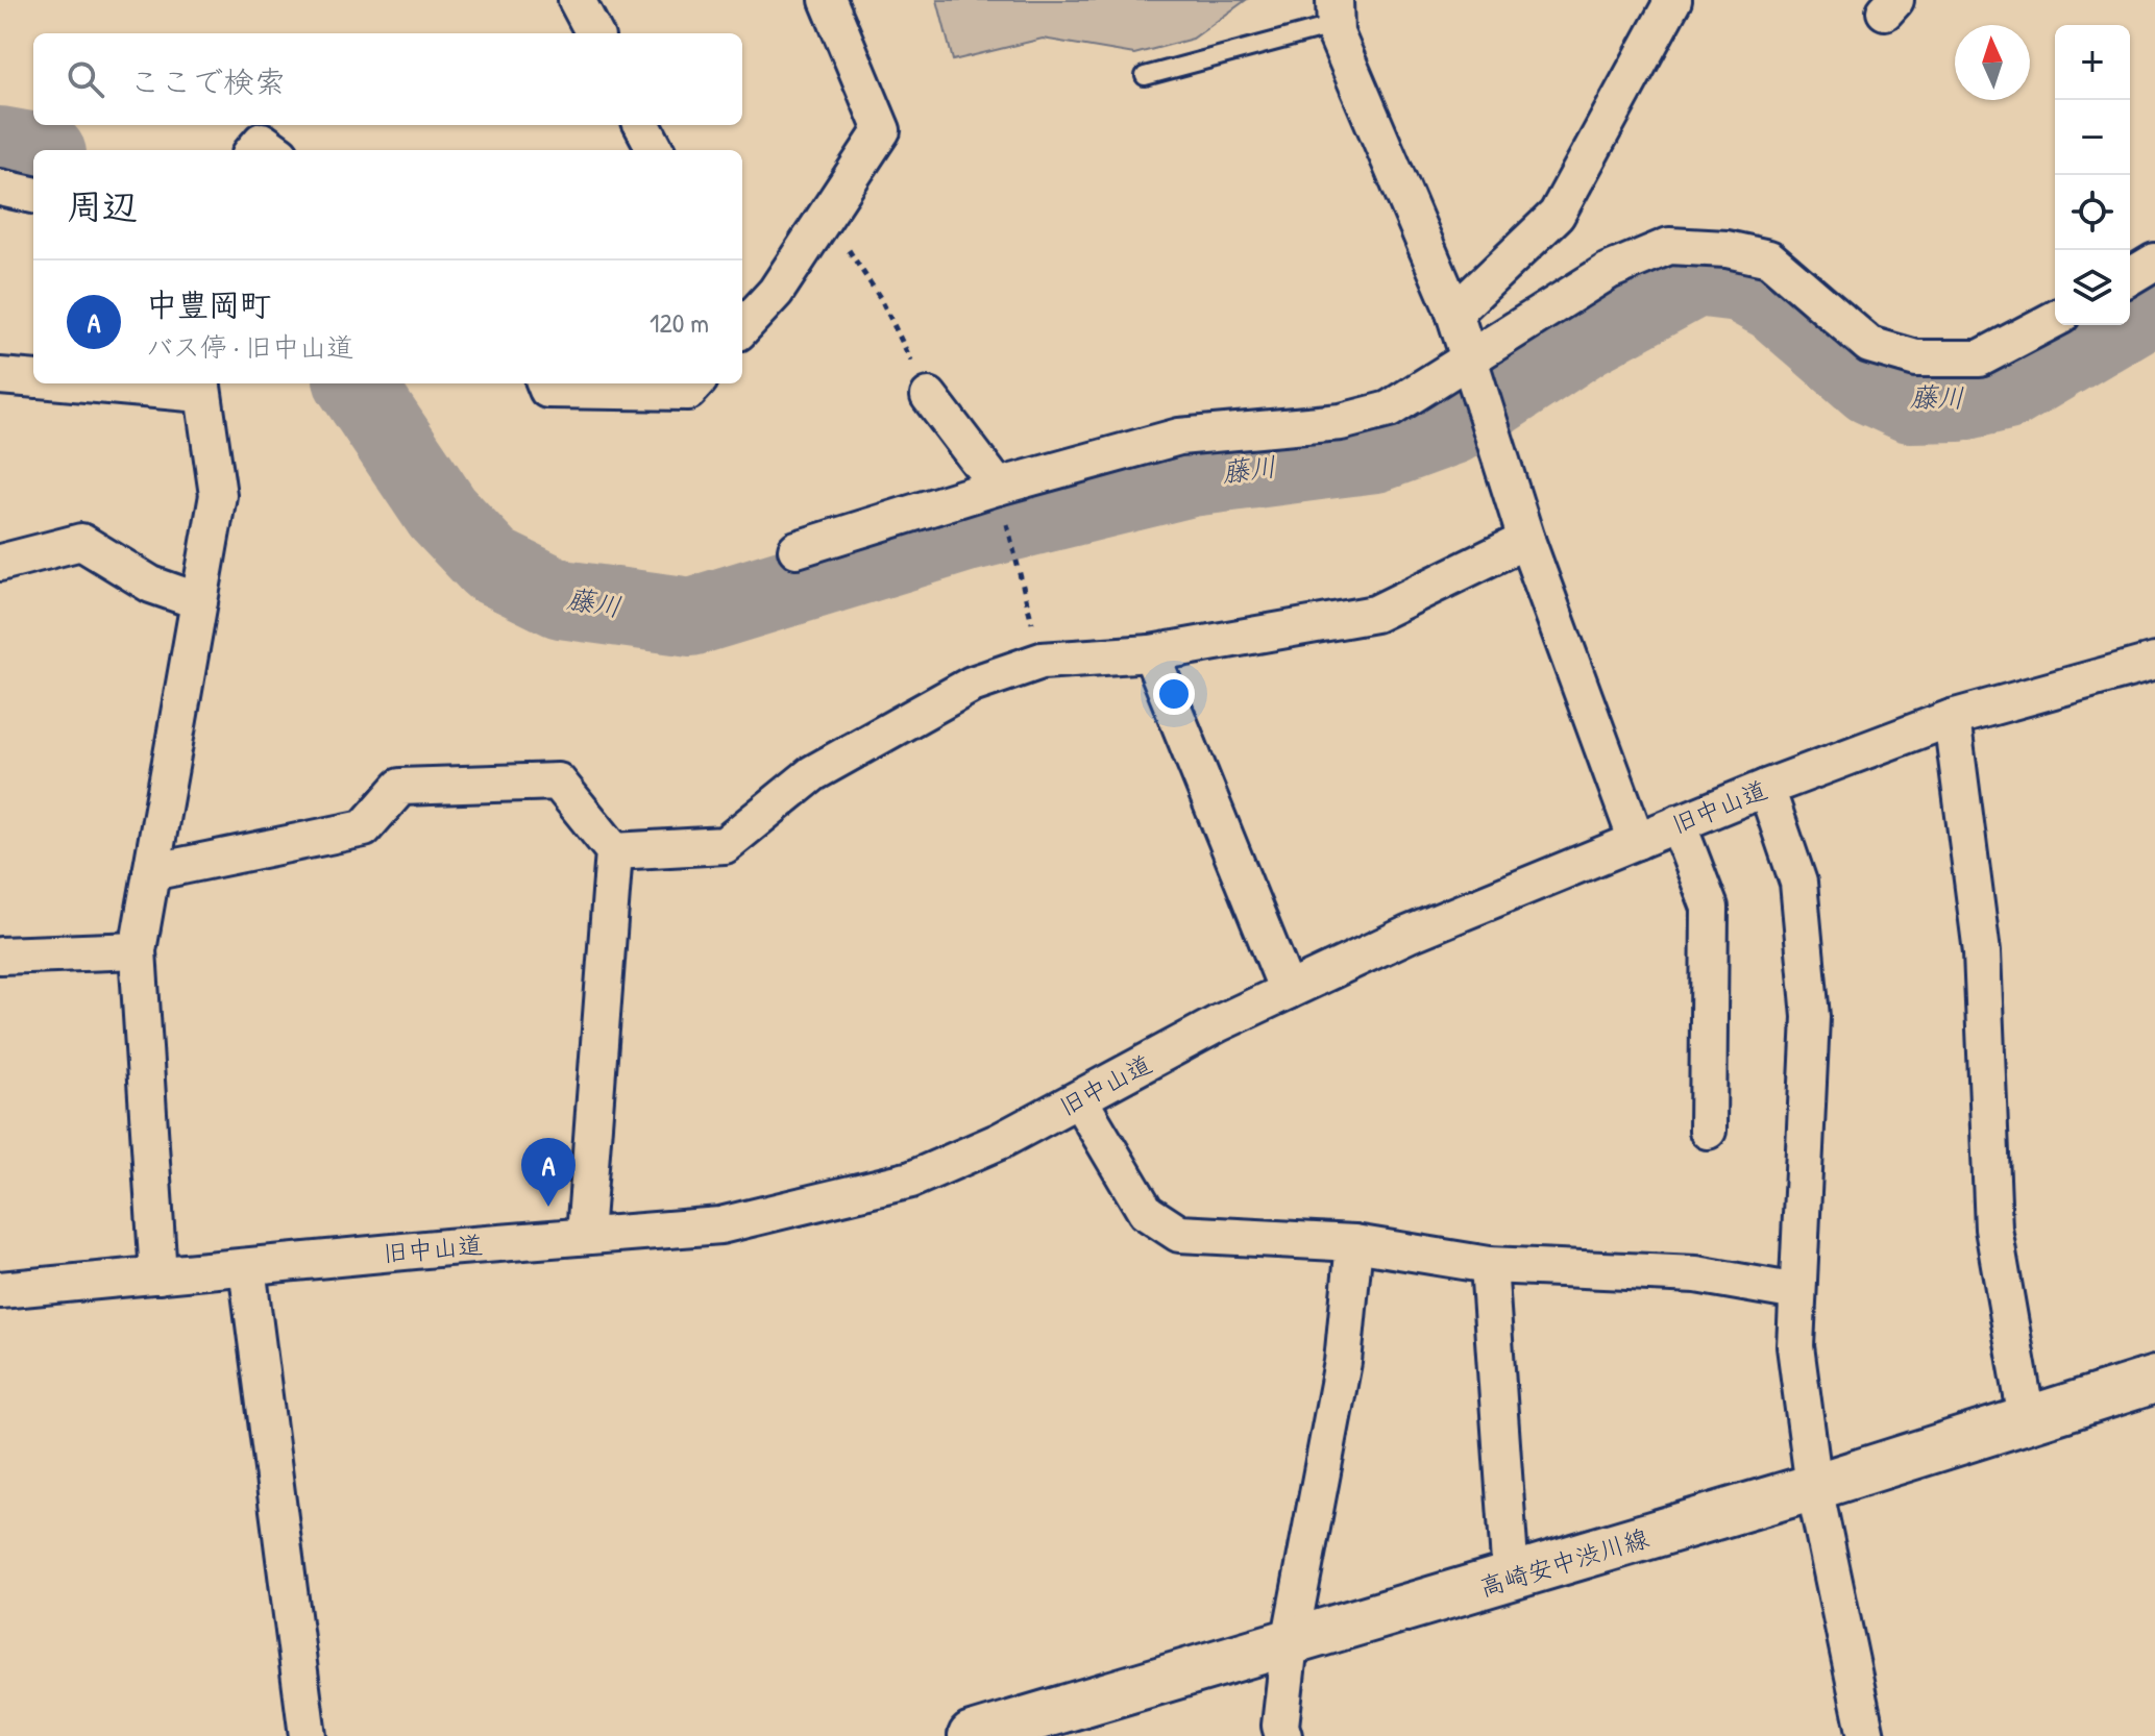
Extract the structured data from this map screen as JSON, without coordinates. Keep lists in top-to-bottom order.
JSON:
{
  "streets": {
    "main road": ["高崎安中渋川線"],
    "street": ["旧中山道"]
  },
  "water": ["藤川"],
  "north": "top",
  "page": {
    "map_buttons": ["+", "−"],
    "search": "ここで検索",
    "heading": "周辺",
    "list": [
      {
        "mark": "A",
        "name": "中豊岡町",
        "note": "バス停 · 旧中山道",
        "value": "120 m"
      }
    ],
    "pins": "A"
  }
}
